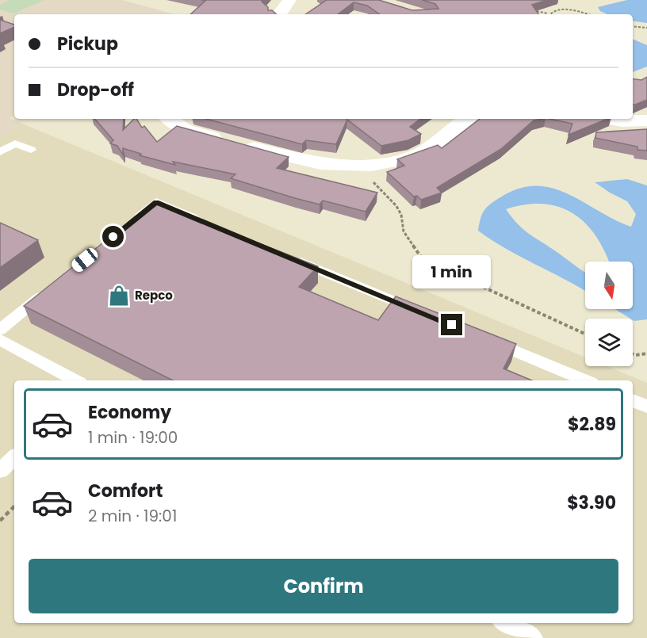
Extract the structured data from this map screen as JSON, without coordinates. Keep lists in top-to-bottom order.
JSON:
{
  "places": {
    "shop": ["Repco"]
  },
  "north": "bottom",
  "page": {
    "banner": ["Pickup", "Drop-off"],
    "bubble": "1 min",
    "list": [
      {
        "name": "Economy",
        "note": "1 min · 19:00",
        "value": "$2.89"
      },
      {
        "name": "Comfort",
        "note": "2 min · 19:01",
        "value": "$3.90"
      }
    ],
    "buttons": "Confirm"
  }
}
